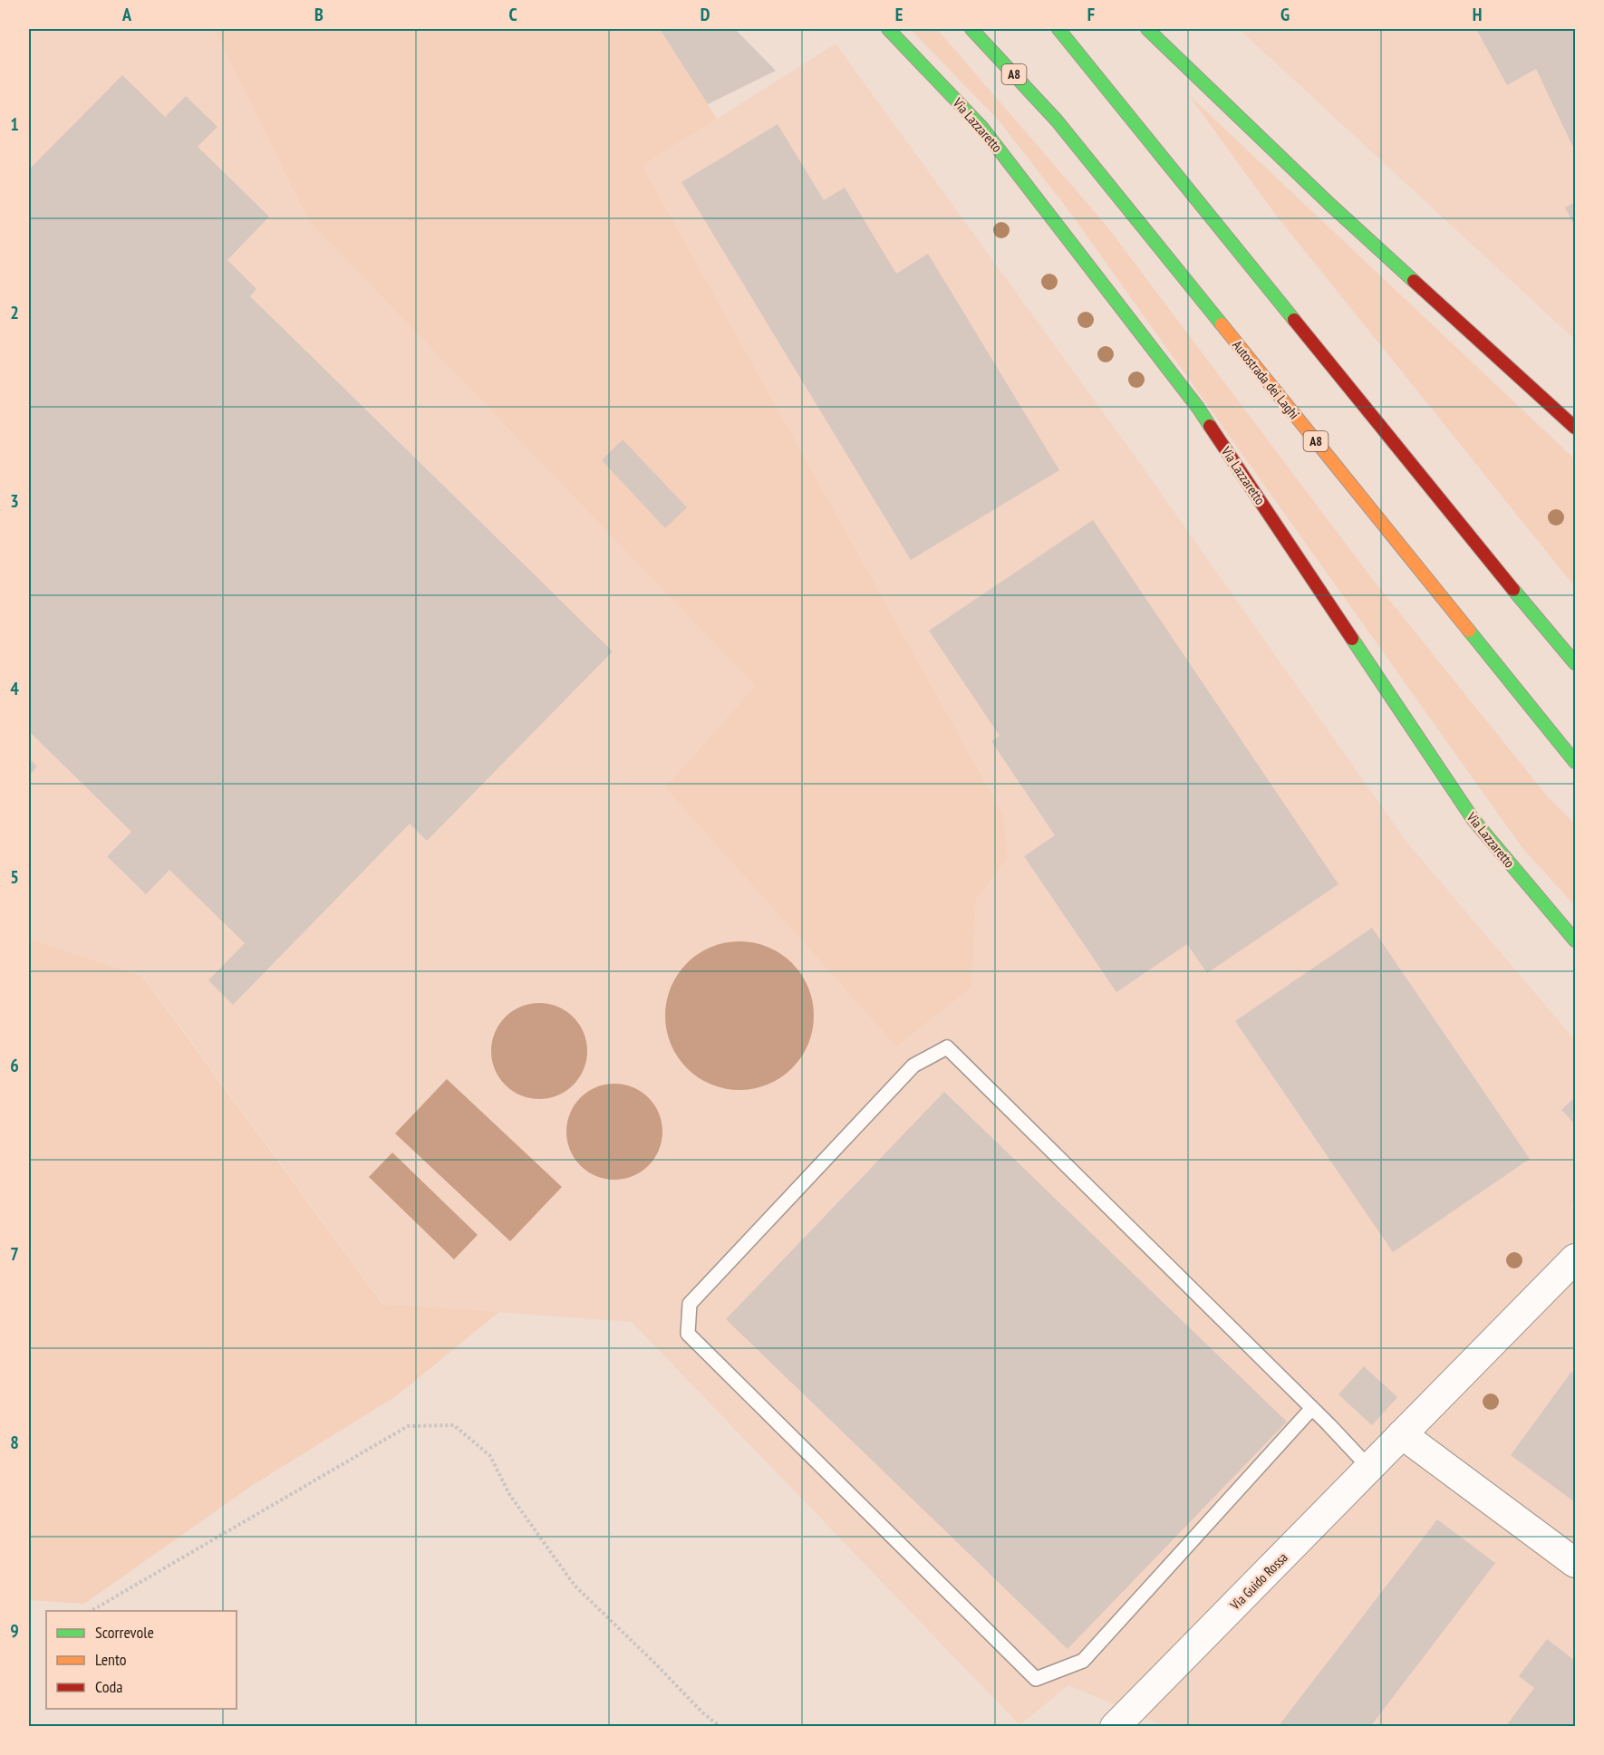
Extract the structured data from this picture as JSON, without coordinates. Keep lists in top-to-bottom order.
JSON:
{
  "streets": {
    "main road": ["A8", "Via Lazzaretto", "Autostrada dei Laghi"],
    "street": ["Via Guido Rossa"]
  },
  "legend": ["Scorrevole", "Lento", "Coda"],
  "grid": {
    "columns": [
      "A",
      "B",
      "C",
      "D",
      "E",
      "F",
      "G",
      "H"
    ],
    "rows": [
      "1",
      "2",
      "3",
      "4",
      "5",
      "6",
      "7",
      "8",
      "9"
    ]
  }
}
